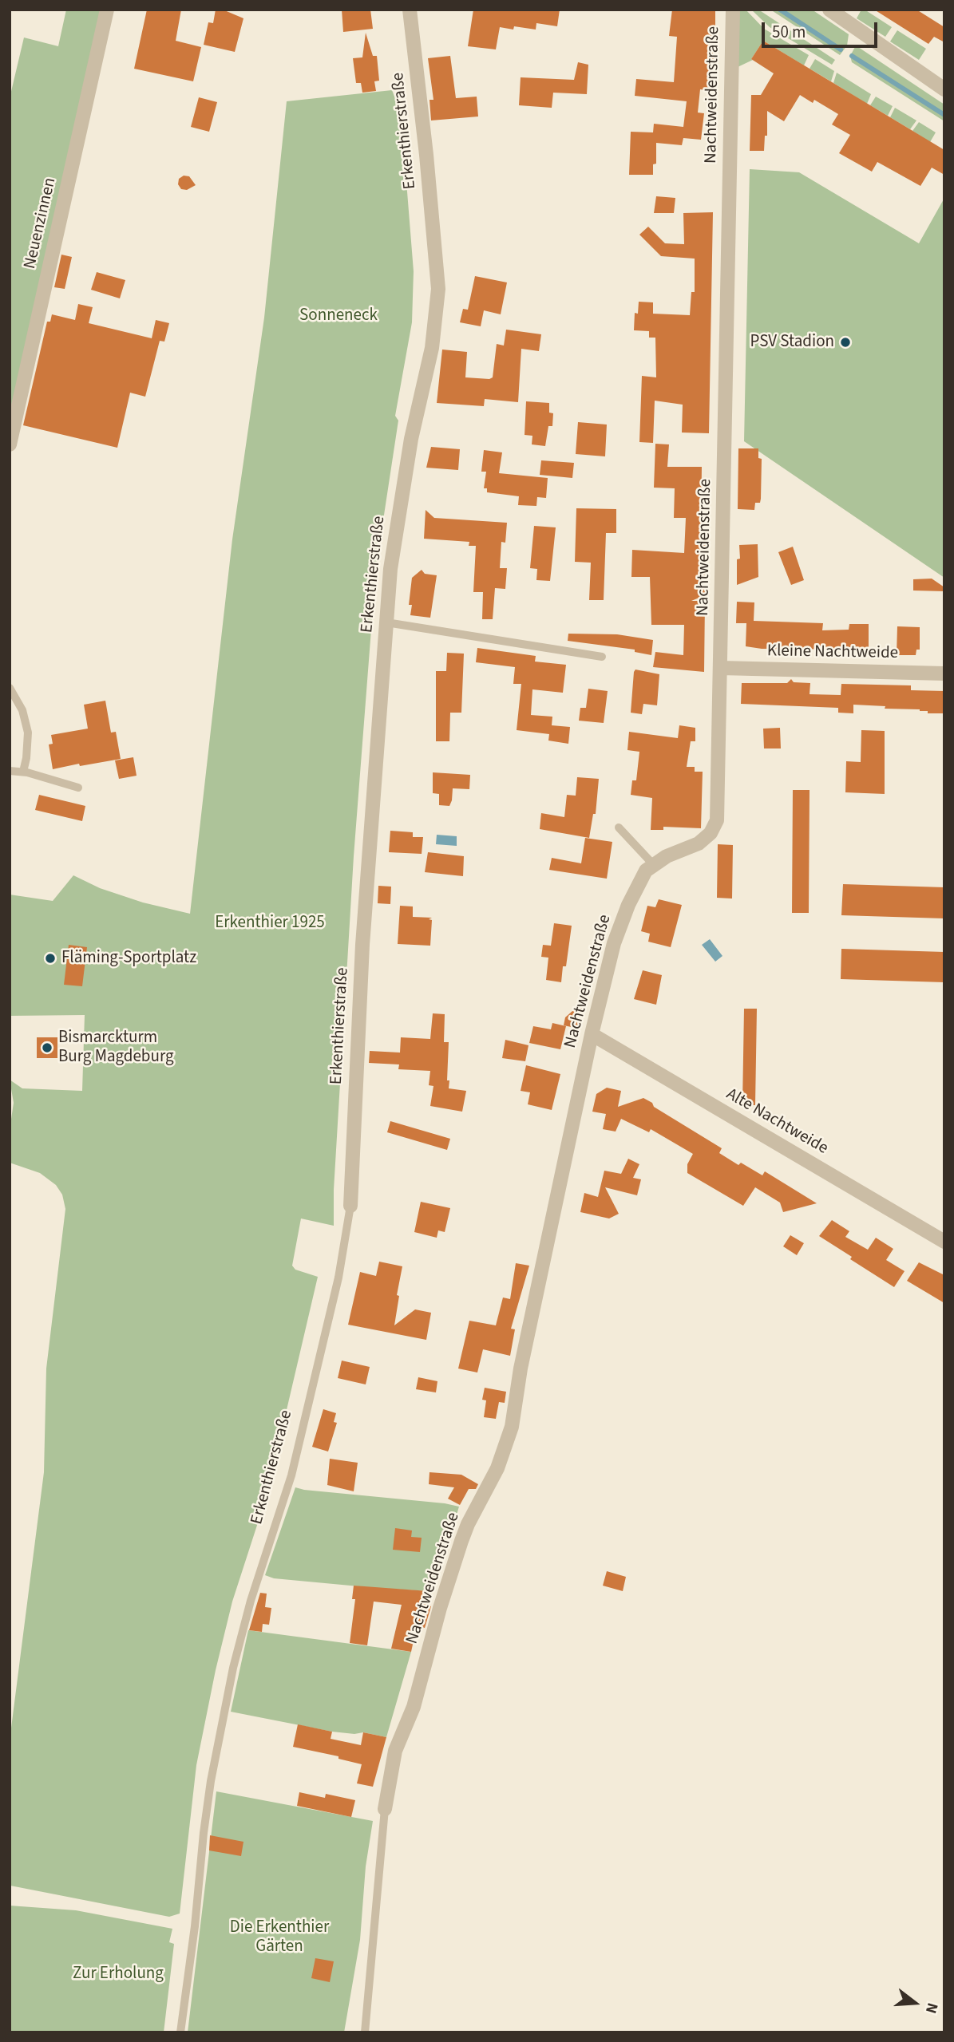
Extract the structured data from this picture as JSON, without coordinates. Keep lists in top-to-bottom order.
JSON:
{
  "streets": {
    "street": [
      "Nachtweidenstraße",
      "Erkenthierstraße",
      "Neuenzinnen",
      "Kleine Nachtweide",
      "Alte Nachtweide"
    ]
  },
  "crossings": [
    ["Nachtweidenstraße", "Kleine Nachtweide"],
    ["Nachtweidenstraße", "Alte Nachtweide"]
  ],
  "parks": [
    "Sonneneck",
    "Erkenthier 1925",
    "Die Erkenthier Gärten",
    "Zur Erholung"
  ],
  "places": ["PSV Stadion", "Fläming-Sportplatz", "Bismarckturm Burg Magdeburg"],
  "scale_bar": "50 m",
  "north": "right"
}
